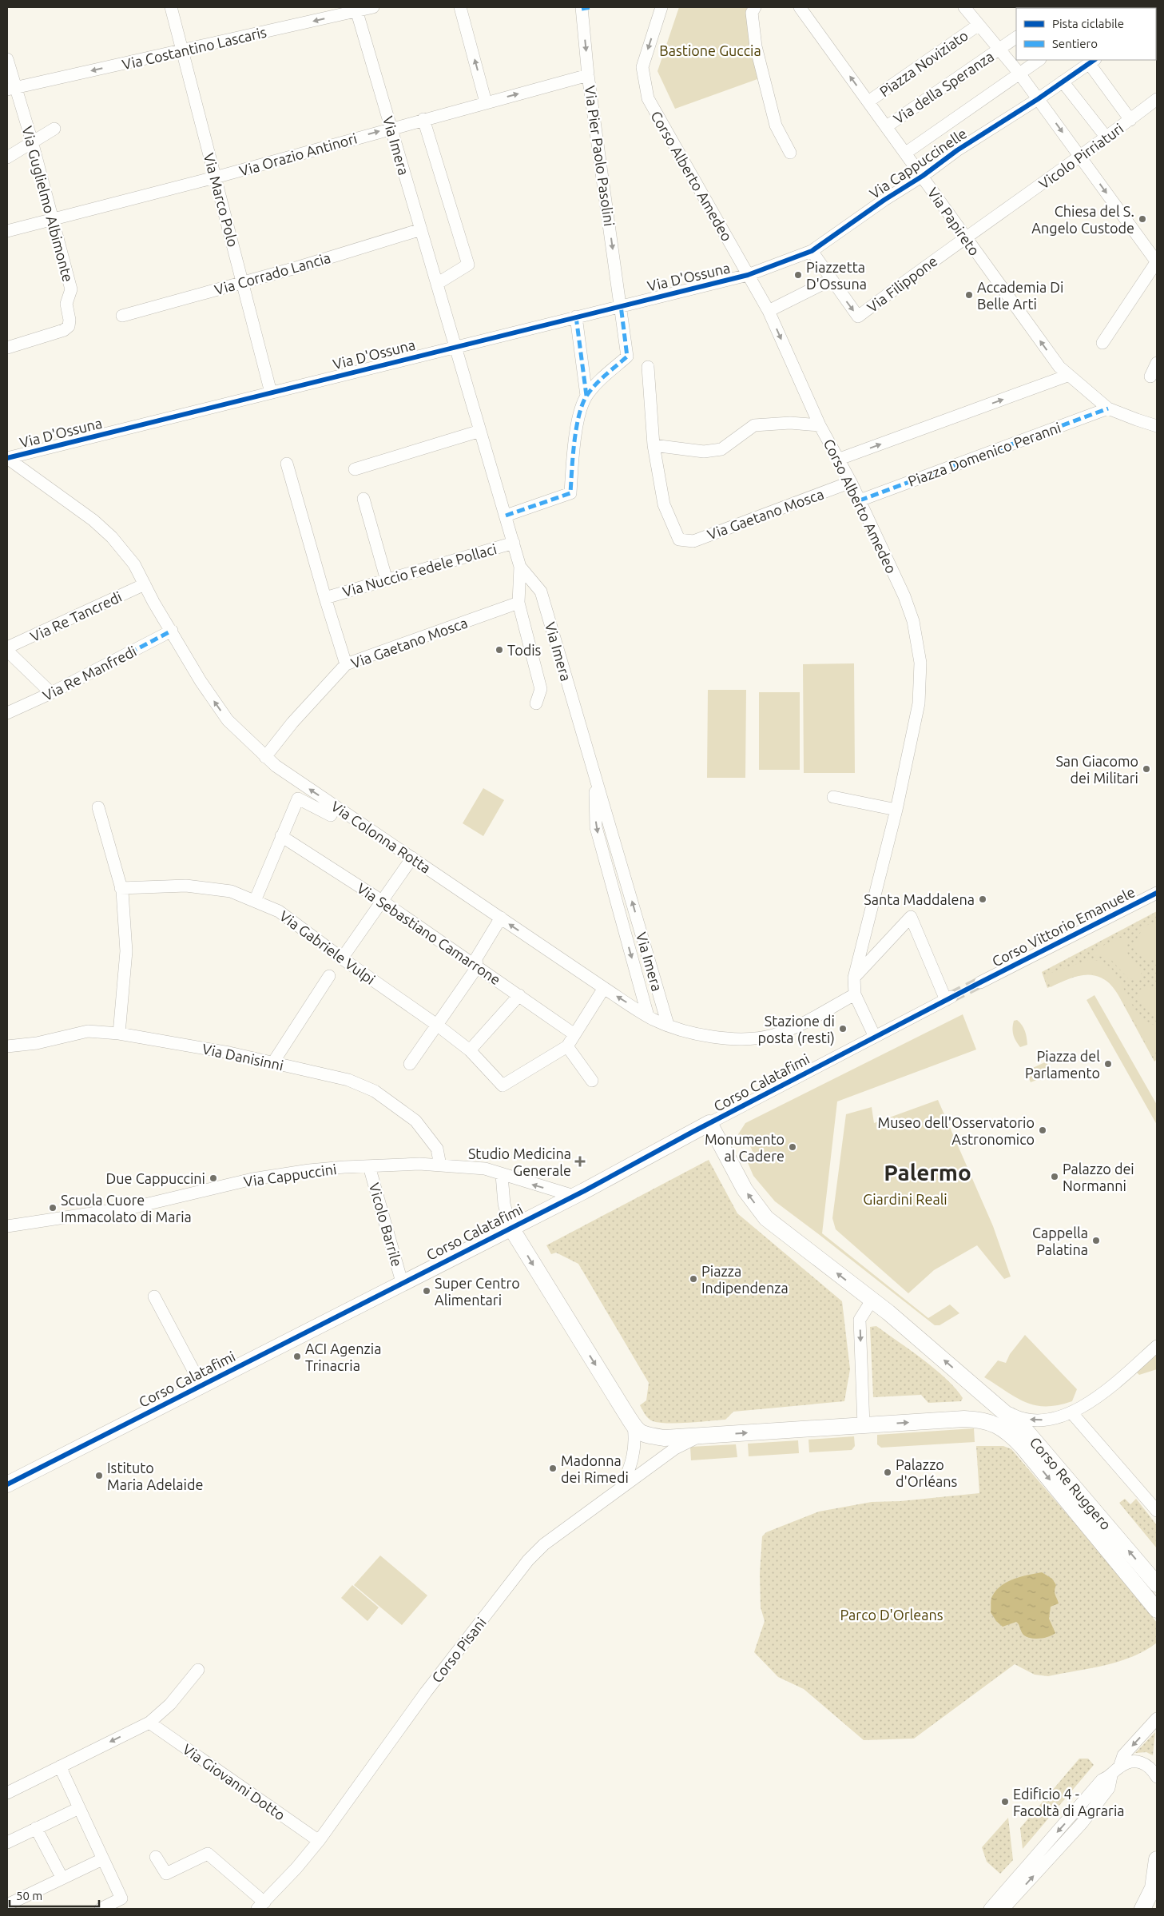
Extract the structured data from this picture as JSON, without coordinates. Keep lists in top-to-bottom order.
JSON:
{
  "streets": {
    "main road": ["Corso Calatafimi", "Corso Re Ruggero"],
    "street": [
      "Via Costantino Lascaris",
      "Piazza Noviziato",
      "Via della Speranza",
      "Via Imera",
      "Via Orazio Antinori",
      "Via Pier Paolo Pasolini",
      "Vicolo Pirriaturi",
      "Via Cappuccinelle",
      "Corso Alberto Amedeo",
      "Via Marco Polo",
      "Via Guglielmo Albimonte",
      "Via Papireto",
      "Via Corrado Lancia",
      "Via D'Ossuna",
      "Via Filippone",
      "Piazza Domenico Peranni",
      "Via Gaetano Mosca",
      "Via Nuccio Fedele Pollaci",
      "Via Re Tancredi",
      "Via Re Manfredi",
      "Via Colonna Rotta",
      "Corso Vittorio Emanuele",
      "Via Sebastiano Camarrone",
      "Via Gabriele Vulpi",
      "Via Danisinni",
      "Via Cappuccini",
      "Vicolo Barrile",
      "Corso Pisani",
      "Via Giovanni Dotto"
    ]
  },
  "crossings": [
    ["Via Costantino Lascaris", "Via Imera"],
    ["Via Costantino Lascaris", "Via Marco Polo"],
    ["Via Costantino Lascaris", "Via Guglielmo Albimonte"],
    ["Piazza Noviziato", "Via Papireto"],
    ["Via della Speranza", "Via Papireto"],
    ["Via Imera", "Via Orazio Antinori"],
    ["Via Imera", "Via Corrado Lancia"],
    ["Via Imera", "Via D'Ossuna"],
    ["Via Imera", "Via Nuccio Fedele Pollaci"],
    ["Via Imera", "Via Colonna Rotta"],
    ["Via Orazio Antinori", "Via Pier Paolo Pasolini"],
    ["Via Orazio Antinori", "Via Marco Polo"],
    ["Via Orazio Antinori", "Via Guglielmo Albimonte"],
    ["Via Pier Paolo Pasolini", "Via D'Ossuna"],
    ["Vicolo Pirriaturi", "Via Papireto"],
    ["Vicolo Pirriaturi", "Via Filippone"],
    ["Via Cappuccinelle", "Corso Alberto Amedeo"],
    ["Via Cappuccinelle", "Via Papireto"],
    ["Via Cappuccinelle", "Via D'Ossuna"],
    ["Via Cappuccinelle", "Via Filippone"],
    ["Corso Alberto Amedeo", "Via D'Ossuna"],
    ["Corso Alberto Amedeo", "Piazza Domenico Peranni"],
    ["Corso Alberto Amedeo", "Via Gaetano Mosca"],
    ["Corso Alberto Amedeo", "Via Colonna Rotta"],
    ["Corso Alberto Amedeo", "Corso Calatafimi"],
    ["Via Marco Polo", "Via Corrado Lancia"],
    ["Via Marco Polo", "Via D'Ossuna"],
    ["Via Papireto", "Via Filippone"],
    ["Via Papireto", "Piazza Domenico Peranni"],
    ["Via D'Ossuna", "Via Colonna Rotta"],
    ["Via Gaetano Mosca", "Via Colonna Rotta"],
    ["Via Re Tancredi", "Via Colonna Rotta"],
    ["Via Re Manfredi", "Via Colonna Rotta"],
    ["Via Danisinni", "Via Cappuccini"],
    ["Corso Calatafimi", "Via Cappuccini"],
    ["Corso Calatafimi", "Vicolo Barrile"],
    ["Via Cappuccini", "Vicolo Barrile"],
    ["Corso Pisani", "Via Giovanni Dotto"]
  ],
  "one_way": [
    "Via Costantino Lascaris",
    "Via Orazio Antinori",
    "Via Pier Paolo Pasolini",
    "Corso Alberto Amedeo",
    "Via Colonna Rotta"
  ],
  "districts": ["Palermo"],
  "parks": ["Bastione Guccia", "Giardini Reali", "Parco D'Orleans"],
  "places": {
    "other": [
      "Chiesa del S. Angelo Custode",
      "Piazzetta D'Ossuna",
      "Accademia Di Belle Arti",
      "Todis",
      "San Giacomo dei Militari",
      "Santa Maddalena",
      "Stazione di posta (resti)",
      "Piazza del Parlamento",
      "Museo dell'Osservatorio Astronomico",
      "Monumento al Cadere",
      "Palazzo dei Normanni",
      "Due Cappuccini",
      "Scuola Cuore Immacolato di Maria",
      "Cappella Palatina",
      "Piazza Indipendenza",
      "Super Centro Alimentari",
      "ACI Agenzia Trinacria",
      "Madonna dei Rimedi",
      "Palazzo d'Orléans",
      "Istituto Maria Adelaide",
      "Edificio 4 - Facoltà di Agraria"
    ],
    "health": ["Studio Medicina Generale"]
  },
  "legend": ["Pista ciclabile", "Sentiero"],
  "scale_bar": "50 m"
}
